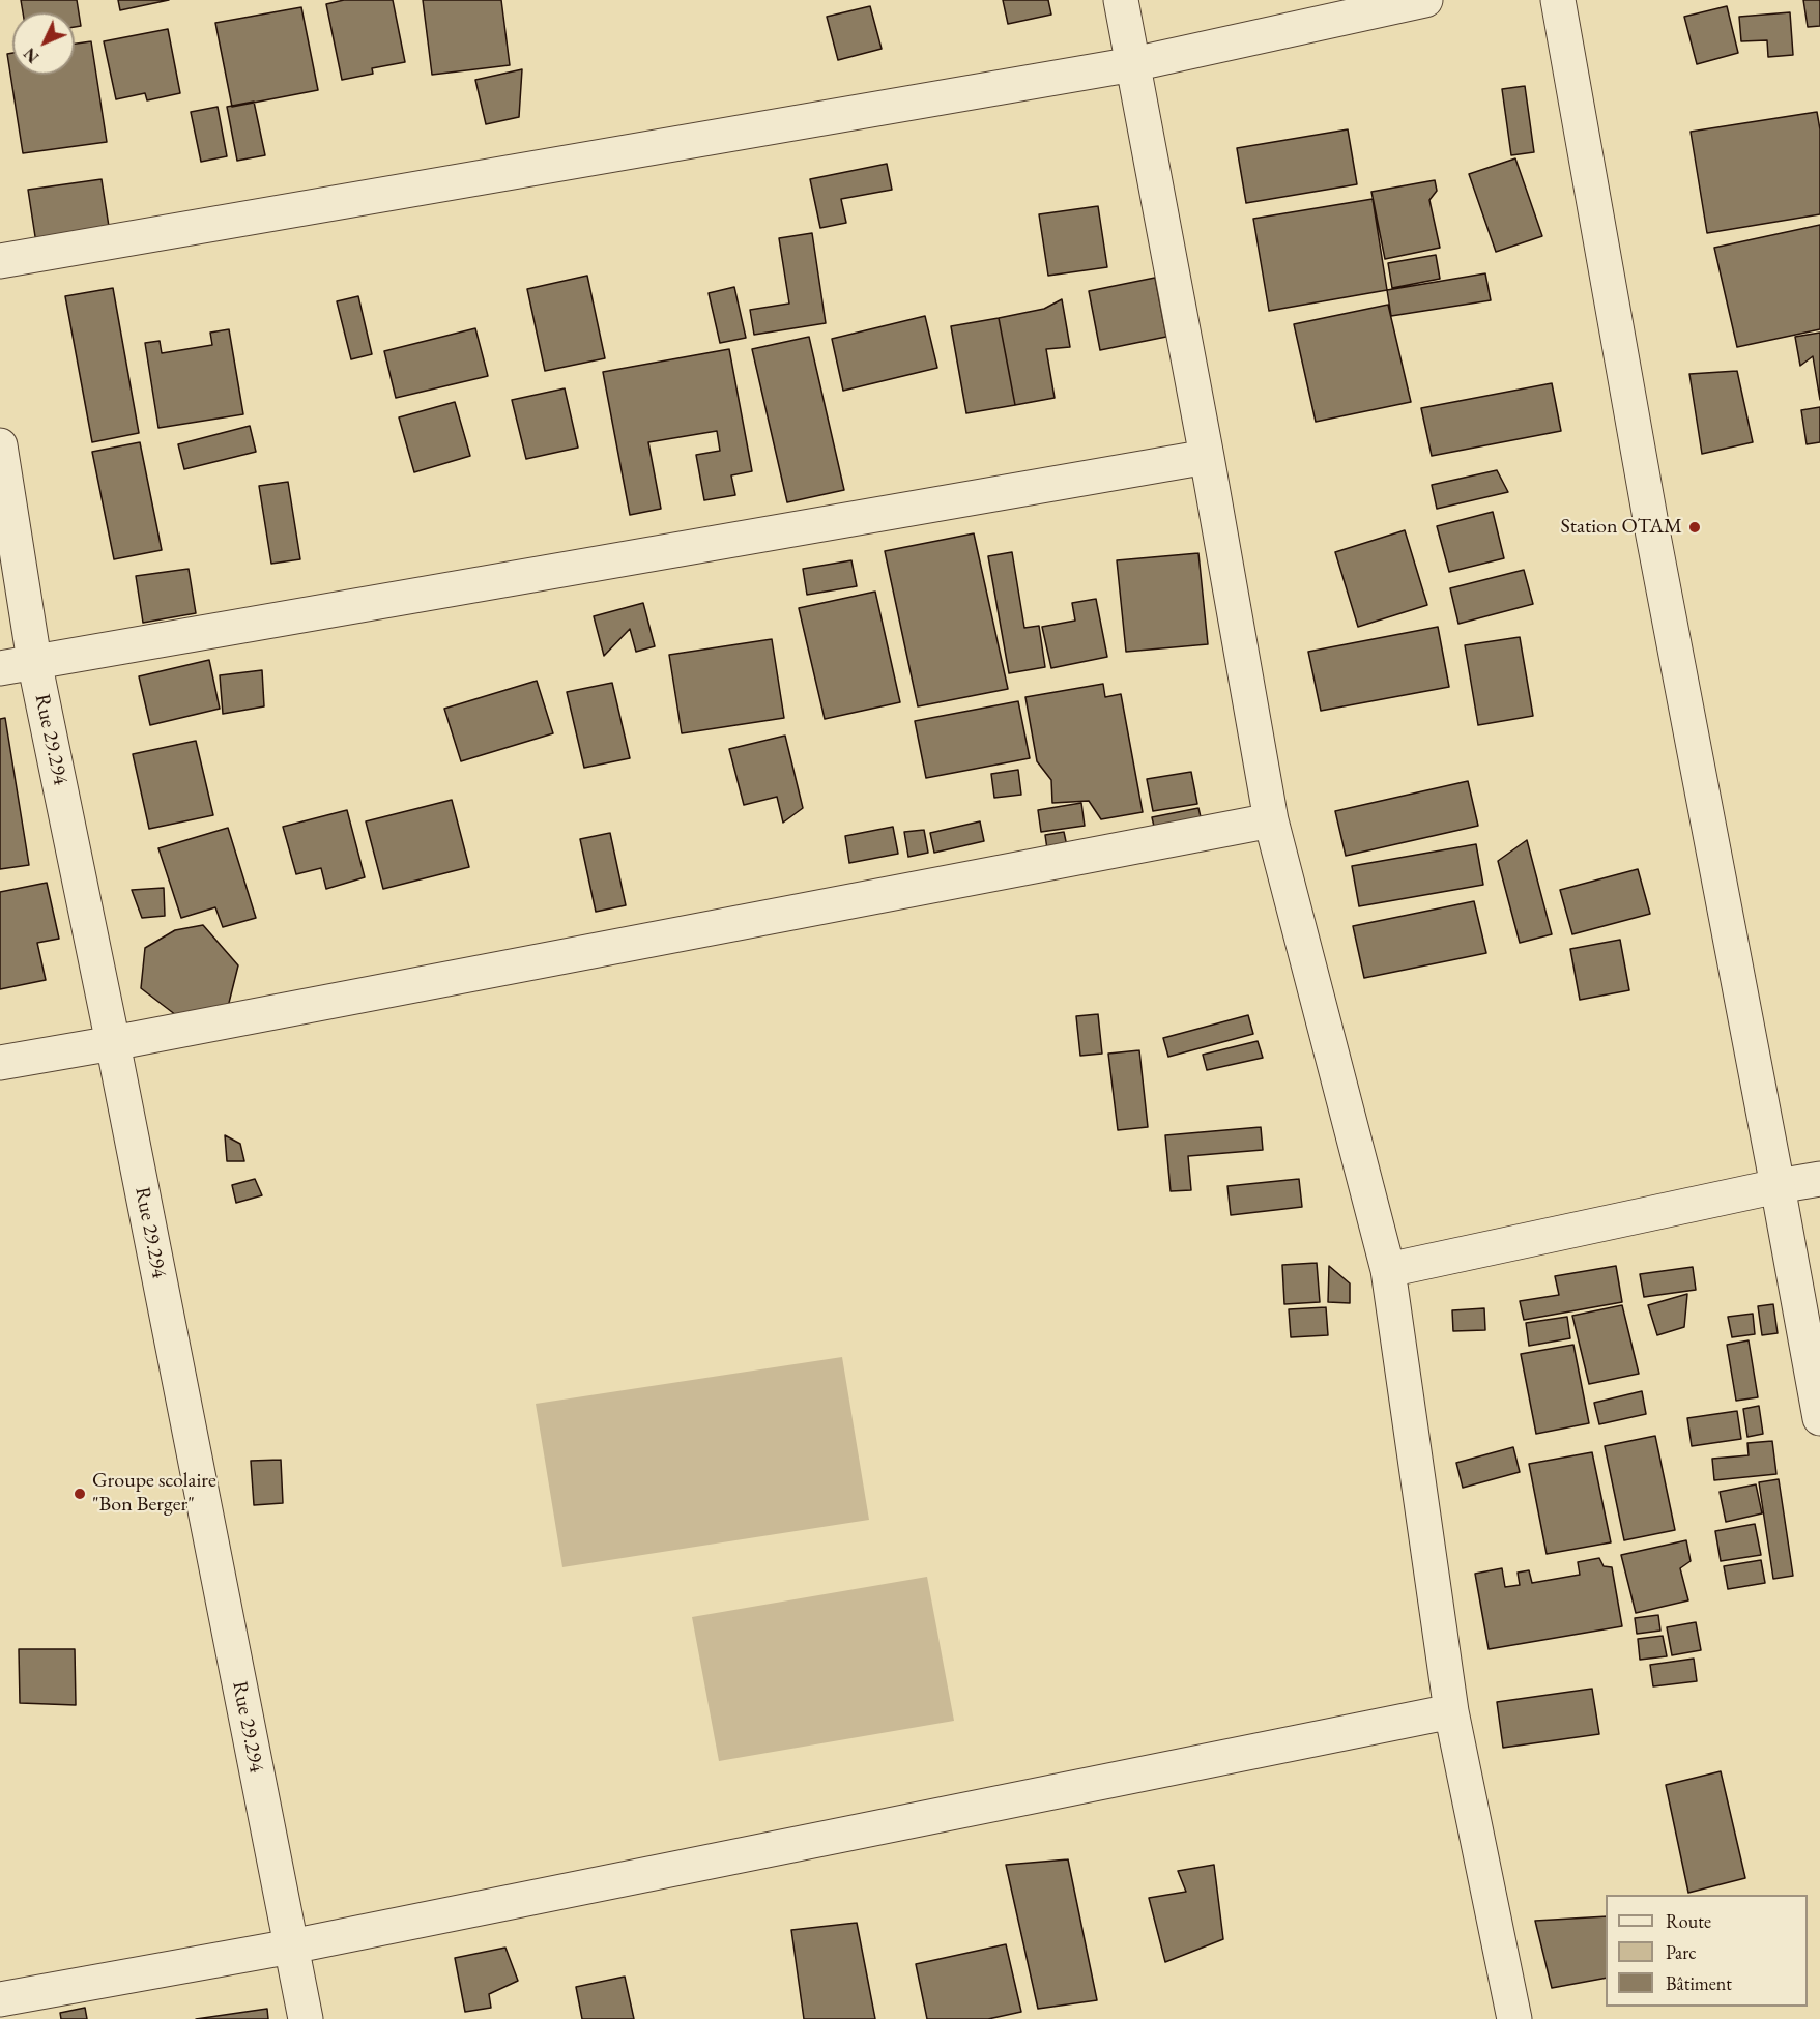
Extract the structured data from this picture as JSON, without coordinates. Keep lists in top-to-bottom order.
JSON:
{
  "streets": {
    "street": ["Rue 29.294"]
  },
  "places": ["Station OTAM", "Groupe scolaire \"Bon Berger\""],
  "legend": ["Route", "Parc", "Bâtiment"],
  "north": "bottom left"
}
